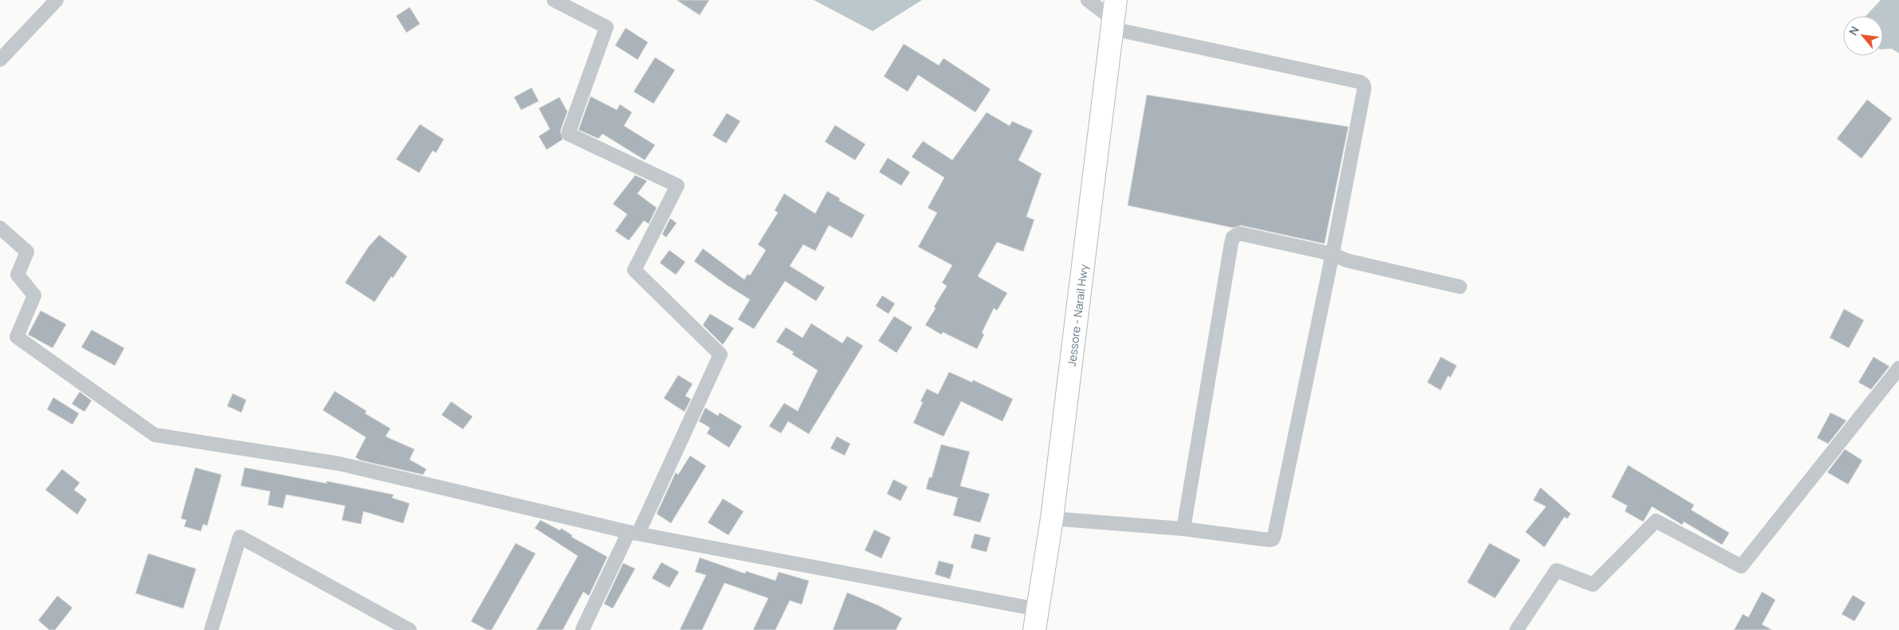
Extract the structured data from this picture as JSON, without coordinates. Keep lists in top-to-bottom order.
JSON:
{
  "streets": {
    "highway": ["Jessore - Narail Hwy"]
  },
  "north": "top left"
}
